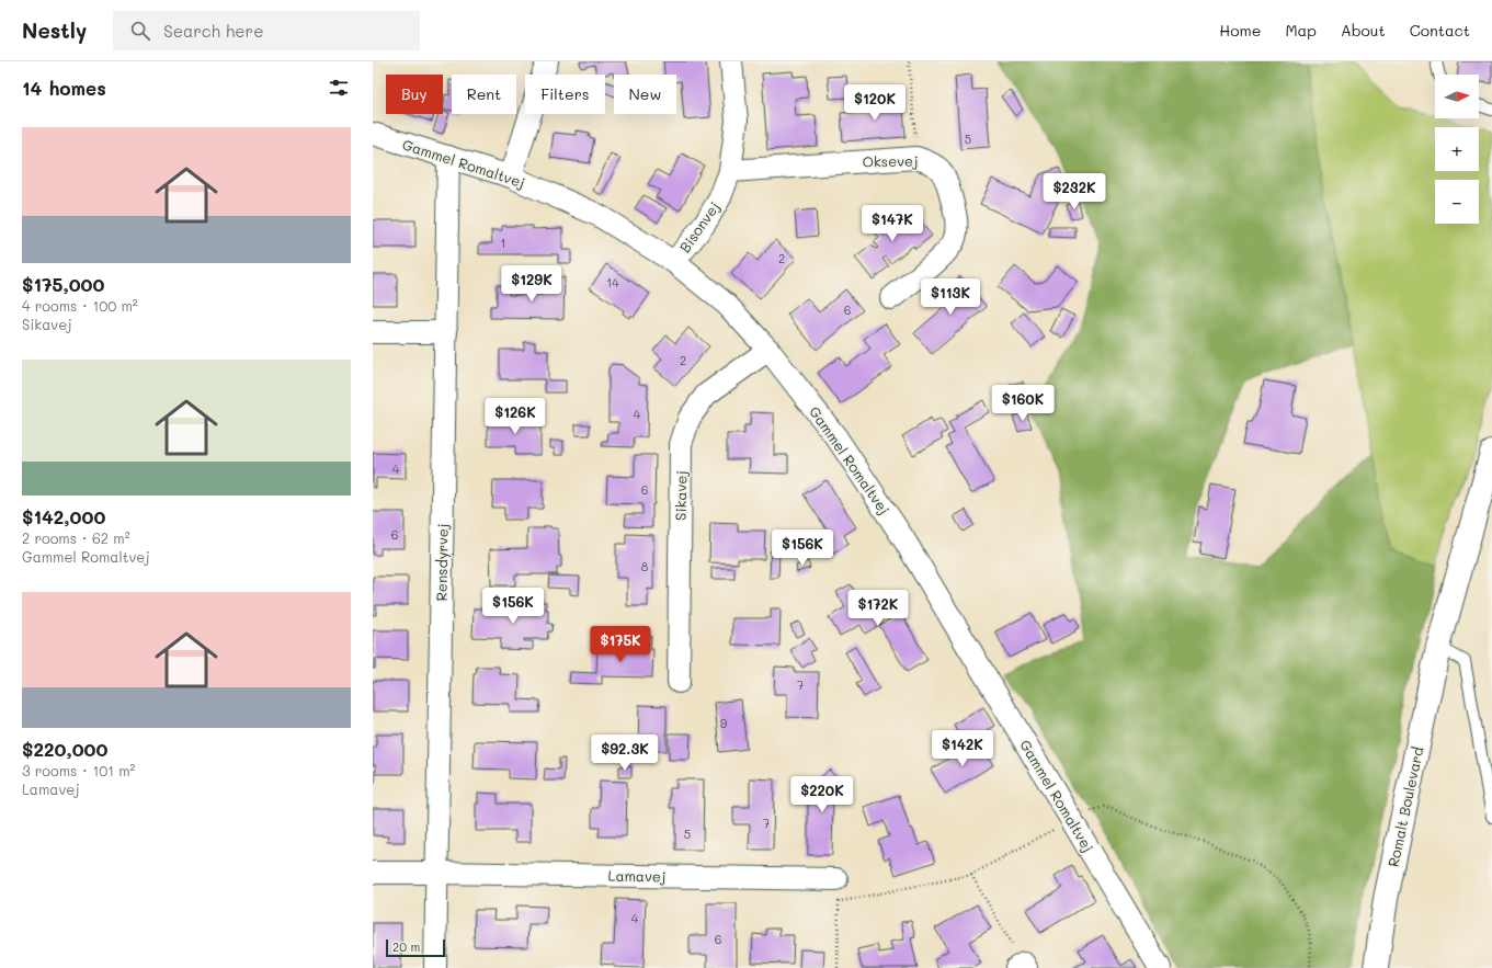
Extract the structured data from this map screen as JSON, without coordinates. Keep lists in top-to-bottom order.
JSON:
{
  "streets": {
    "street": [
      "Oksevej",
      "Gammel Romaltvej",
      "Bisonvej",
      "Sikavej",
      "Rensdyrvej",
      "Romalt Boulevard",
      "Lamavej"
    ]
  },
  "crossings": [
    ["Oksevej", "Bisonvej"],
    ["Gammel Romaltvej", "Bisonvej"],
    ["Gammel Romaltvej", "Sikavej"],
    ["Gammel Romaltvej", "Rensdyrvej"],
    ["Rensdyrvej", "Lamavej"]
  ],
  "house_numbers": [
    "5",
    "1",
    "2",
    "14",
    "6",
    "2",
    "4",
    "4",
    "6",
    "6",
    "8",
    "7",
    "9",
    "7",
    "5",
    "4",
    "6"
  ],
  "scale_bar": "20 m",
  "north": "right",
  "page": {
    "header": "Nestly",
    "search": "Search here",
    "nav": [
      "Home",
      "Map",
      "About",
      "Contact"
    ],
    "heading": "14 homes",
    "map_buttons": ["+", "−"],
    "chip": [
      "Buy",
      "Rent",
      "Filters",
      "New"
    ],
    "price": [
      "$120K",
      "$232K",
      "$147K",
      "$129K",
      "$113K",
      "$160K",
      "$126K",
      "$156K",
      "$156K",
      "$172K",
      "$175K",
      "$142K",
      "$92.3K",
      "$220K"
    ],
    "list": [
      {
        "name": "$175,000",
        "note": "4 rooms · 100 m² · Sikavej"
      },
      {
        "name": "$142,000",
        "note": "2 rooms · 62 m² · Gammel Romaltvej"
      },
      {
        "name": "$220,000",
        "note": "3 rooms · 101 m² · Lamavej"
      }
    ],
    "scale": "20 m"
  }
}
